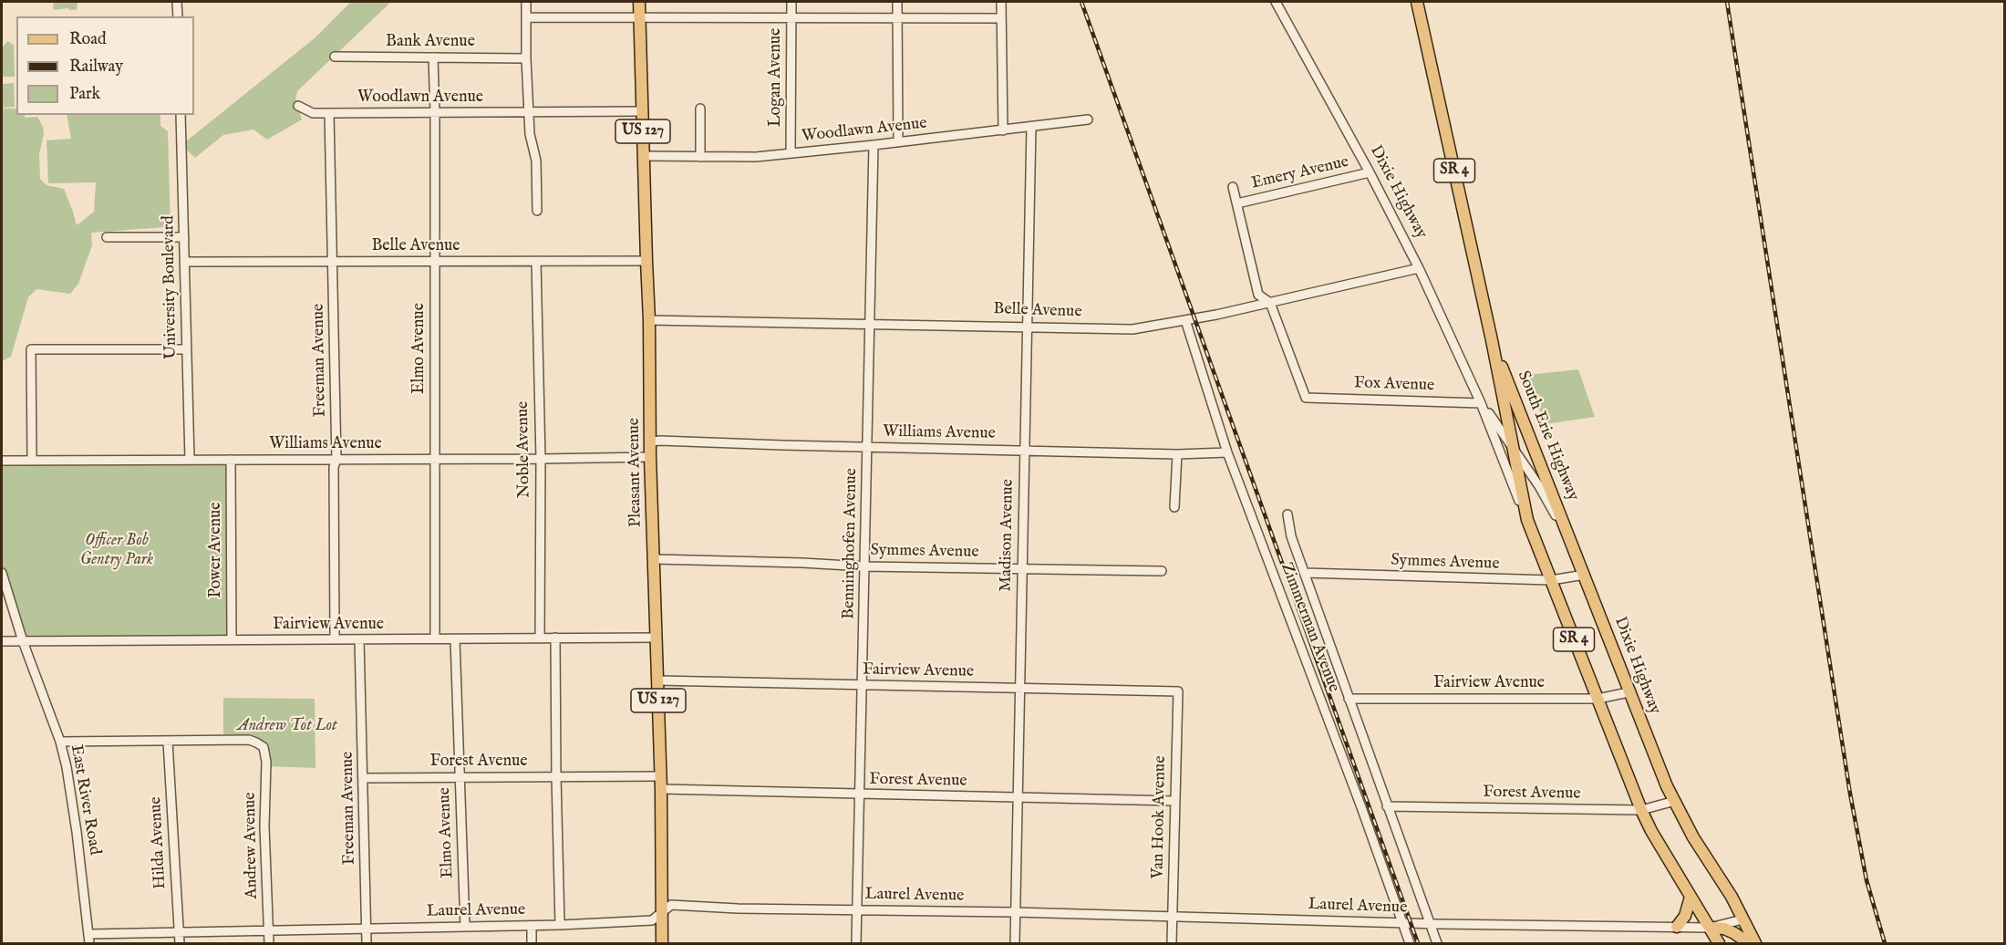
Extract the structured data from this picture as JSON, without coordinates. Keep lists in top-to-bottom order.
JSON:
{
  "streets": {
    "main road": [
      "US 127",
      "SR 4",
      "Dixie Highway",
      "South Erie Highway",
      "Pleasant Avenue"
    ],
    "street": [
      "Bank Avenue",
      "Logan Avenue",
      "Woodlawn Avenue",
      "Emery Avenue",
      "Belle Avenue",
      "University Boulevard",
      "Elmo Avenue",
      "Freeman Avenue",
      "Fox Avenue",
      "Williams Avenue",
      "Noble Avenue",
      "Madison Avenue",
      "Benninghofen Avenue",
      "Power Avenue",
      "Symmes Avenue",
      "Fairview Avenue",
      "Zimmerman Avenue",
      "Forest Avenue",
      "East River Road",
      "Van Hook Avenue",
      "Hilda Avenue",
      "Andrew Avenue",
      "Laurel Avenue"
    ]
  },
  "crossings": [
    ["Bank Avenue", "Elmo Avenue"],
    ["Logan Avenue", "Woodlawn Avenue"],
    ["Woodlawn Avenue", "Elmo Avenue"],
    ["Woodlawn Avenue", "Freeman Avenue"],
    ["Woodlawn Avenue", "Pleasant Avenue"],
    ["Woodlawn Avenue", "Madison Avenue"],
    ["Woodlawn Avenue", "Benninghofen Avenue"],
    ["Emery Avenue", "Dixie Highway"],
    ["Dixie Highway", "Belle Avenue"],
    ["Dixie Highway", "Fox Avenue"],
    ["Dixie Highway", "South Erie Highway"],
    ["Dixie Highway", "Symmes Avenue"],
    ["Dixie Highway", "Fairview Avenue"],
    ["Dixie Highway", "Forest Avenue"],
    ["Dixie Highway", "Laurel Avenue"],
    ["Belle Avenue", "University Boulevard"],
    ["Belle Avenue", "Elmo Avenue"],
    ["Belle Avenue", "Freeman Avenue"],
    ["Belle Avenue", "Fox Avenue"],
    ["Belle Avenue", "Noble Avenue"],
    ["Belle Avenue", "Pleasant Avenue"],
    ["Belle Avenue", "Madison Avenue"],
    ["Belle Avenue", "Benninghofen Avenue"],
    ["Belle Avenue", "Zimmerman Avenue"],
    ["University Boulevard", "Williams Avenue"],
    ["Elmo Avenue", "Williams Avenue"],
    ["Elmo Avenue", "Fairview Avenue"],
    ["Elmo Avenue", "Forest Avenue"],
    ["Elmo Avenue", "Laurel Avenue"],
    ["Freeman Avenue", "Williams Avenue"],
    ["Freeman Avenue", "Fairview Avenue"],
    ["Freeman Avenue", "Forest Avenue"],
    ["Freeman Avenue", "Laurel Avenue"],
    ["Williams Avenue", "Noble Avenue"],
    ["Williams Avenue", "Pleasant Avenue"],
    ["Williams Avenue", "Madison Avenue"],
    ["Williams Avenue", "Benninghofen Avenue"],
    ["Williams Avenue", "Power Avenue"],
    ["Williams Avenue", "Zimmerman Avenue"],
    ["Noble Avenue", "Fairview Avenue"],
    ["Pleasant Avenue", "Symmes Avenue"],
    ["Pleasant Avenue", "Fairview Avenue"],
    ["Pleasant Avenue", "Forest Avenue"],
    ["Pleasant Avenue", "Laurel Avenue"],
    ["Madison Avenue", "Symmes Avenue"],
    ["Madison Avenue", "Fairview Avenue"],
    ["Madison Avenue", "Forest Avenue"],
    ["Madison Avenue", "Laurel Avenue"],
    ["Benninghofen Avenue", "Symmes Avenue"],
    ["Benninghofen Avenue", "Fairview Avenue"],
    ["Benninghofen Avenue", "Forest Avenue"],
    ["Benninghofen Avenue", "Laurel Avenue"],
    ["Power Avenue", "Fairview Avenue"],
    ["Symmes Avenue", "Zimmerman Avenue"],
    ["Fairview Avenue", "Zimmerman Avenue"],
    ["Fairview Avenue", "East River Road"],
    ["Fairview Avenue", "Van Hook Avenue"],
    ["Zimmerman Avenue", "Forest Avenue"],
    ["Zimmerman Avenue", "Laurel Avenue"],
    ["Forest Avenue", "Van Hook Avenue"],
    ["East River Road", "Laurel Avenue"],
    ["Van Hook Avenue", "Laurel Avenue"],
    ["Hilda Avenue", "Andrew Avenue"],
    ["Hilda Avenue", "Laurel Avenue"],
    ["Andrew Avenue", "Laurel Avenue"]
  ],
  "parks": ["Officer Bob Gentry Park", "Andrew Tot Lot"],
  "legend": ["Road", "Railway", "Park"]
}
